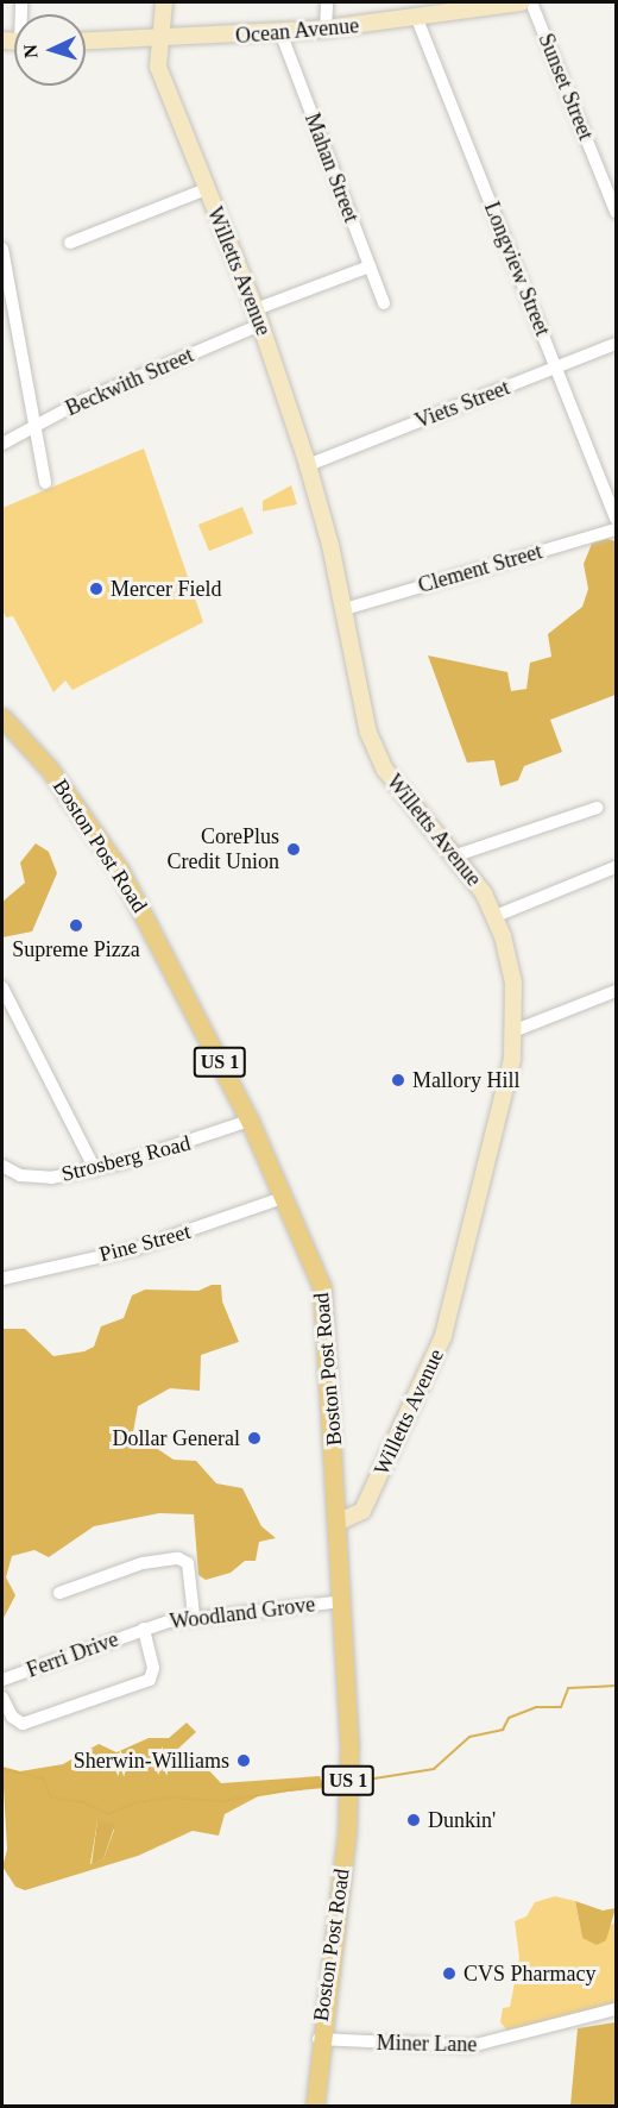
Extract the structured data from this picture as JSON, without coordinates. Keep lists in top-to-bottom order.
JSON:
{
  "streets": {
    "main road": ["Boston Post Road", "US 1"],
    "street": [
      "Ocean Avenue",
      "Sunset Street",
      "Mahan Street",
      "Longview Street",
      "Willetts Avenue",
      "Beckwith Street",
      "Viets Street",
      "Clement Street",
      "Strosberg Road",
      "Pine Street",
      "Woodland Grove",
      "Ferri Drive",
      "Miner Lane"
    ]
  },
  "crossings": [
    ["Ocean Avenue", "Mahan Street"],
    ["Ocean Avenue", "Longview Street"],
    ["Ocean Avenue", "Willetts Avenue"],
    ["Mahan Street", "Beckwith Street"],
    ["Longview Street", "Viets Street"],
    ["Willetts Avenue", "Beckwith Street"],
    ["Willetts Avenue", "Viets Street"],
    ["Willetts Avenue", "Clement Street"],
    ["Willetts Avenue", "Boston Post Road"],
    ["Boston Post Road", "Strosberg Road"],
    ["Boston Post Road", "Pine Street"],
    ["Boston Post Road", "Woodland Grove"],
    ["Boston Post Road", "Miner Lane"],
    ["Woodland Grove", "Ferri Drive"]
  ],
  "places": [
    "Mercer Field",
    "CorePlus Credit Union",
    "Supreme Pizza",
    "Mallory Hill",
    "Dollar General",
    "Sherwin-Williams",
    "Dunkin'",
    "CVS Pharmacy"
  ],
  "north": "left"
}
